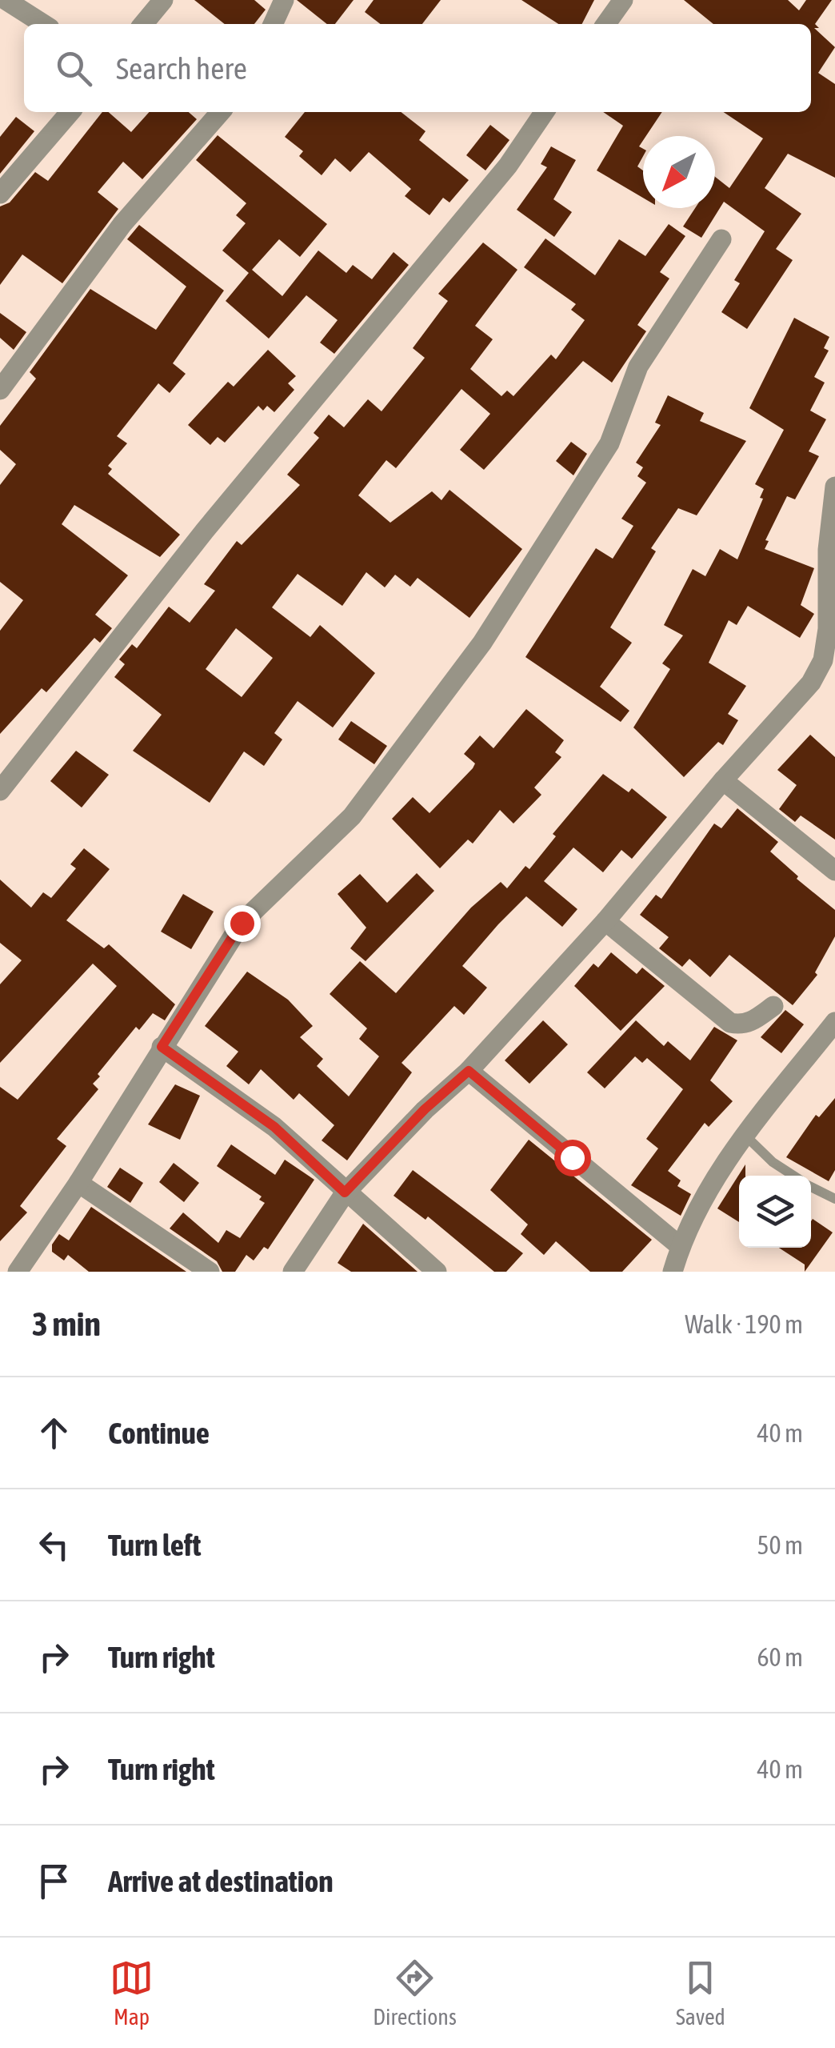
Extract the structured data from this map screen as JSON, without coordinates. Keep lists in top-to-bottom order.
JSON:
{
  "north": "bottom left",
  "page": {
    "search": "Search here",
    "heading": ["3 min", "Walk · 190 m"],
    "list": [
      ["Continue", "40 m"],
      ["Turn left", "50 m"],
      ["Turn right", "60 m"],
      ["Turn right", "40 m"],
      "Arrive at destination"
    ],
    "nav": ["Map", "Directions", "Saved"]
  }
}
